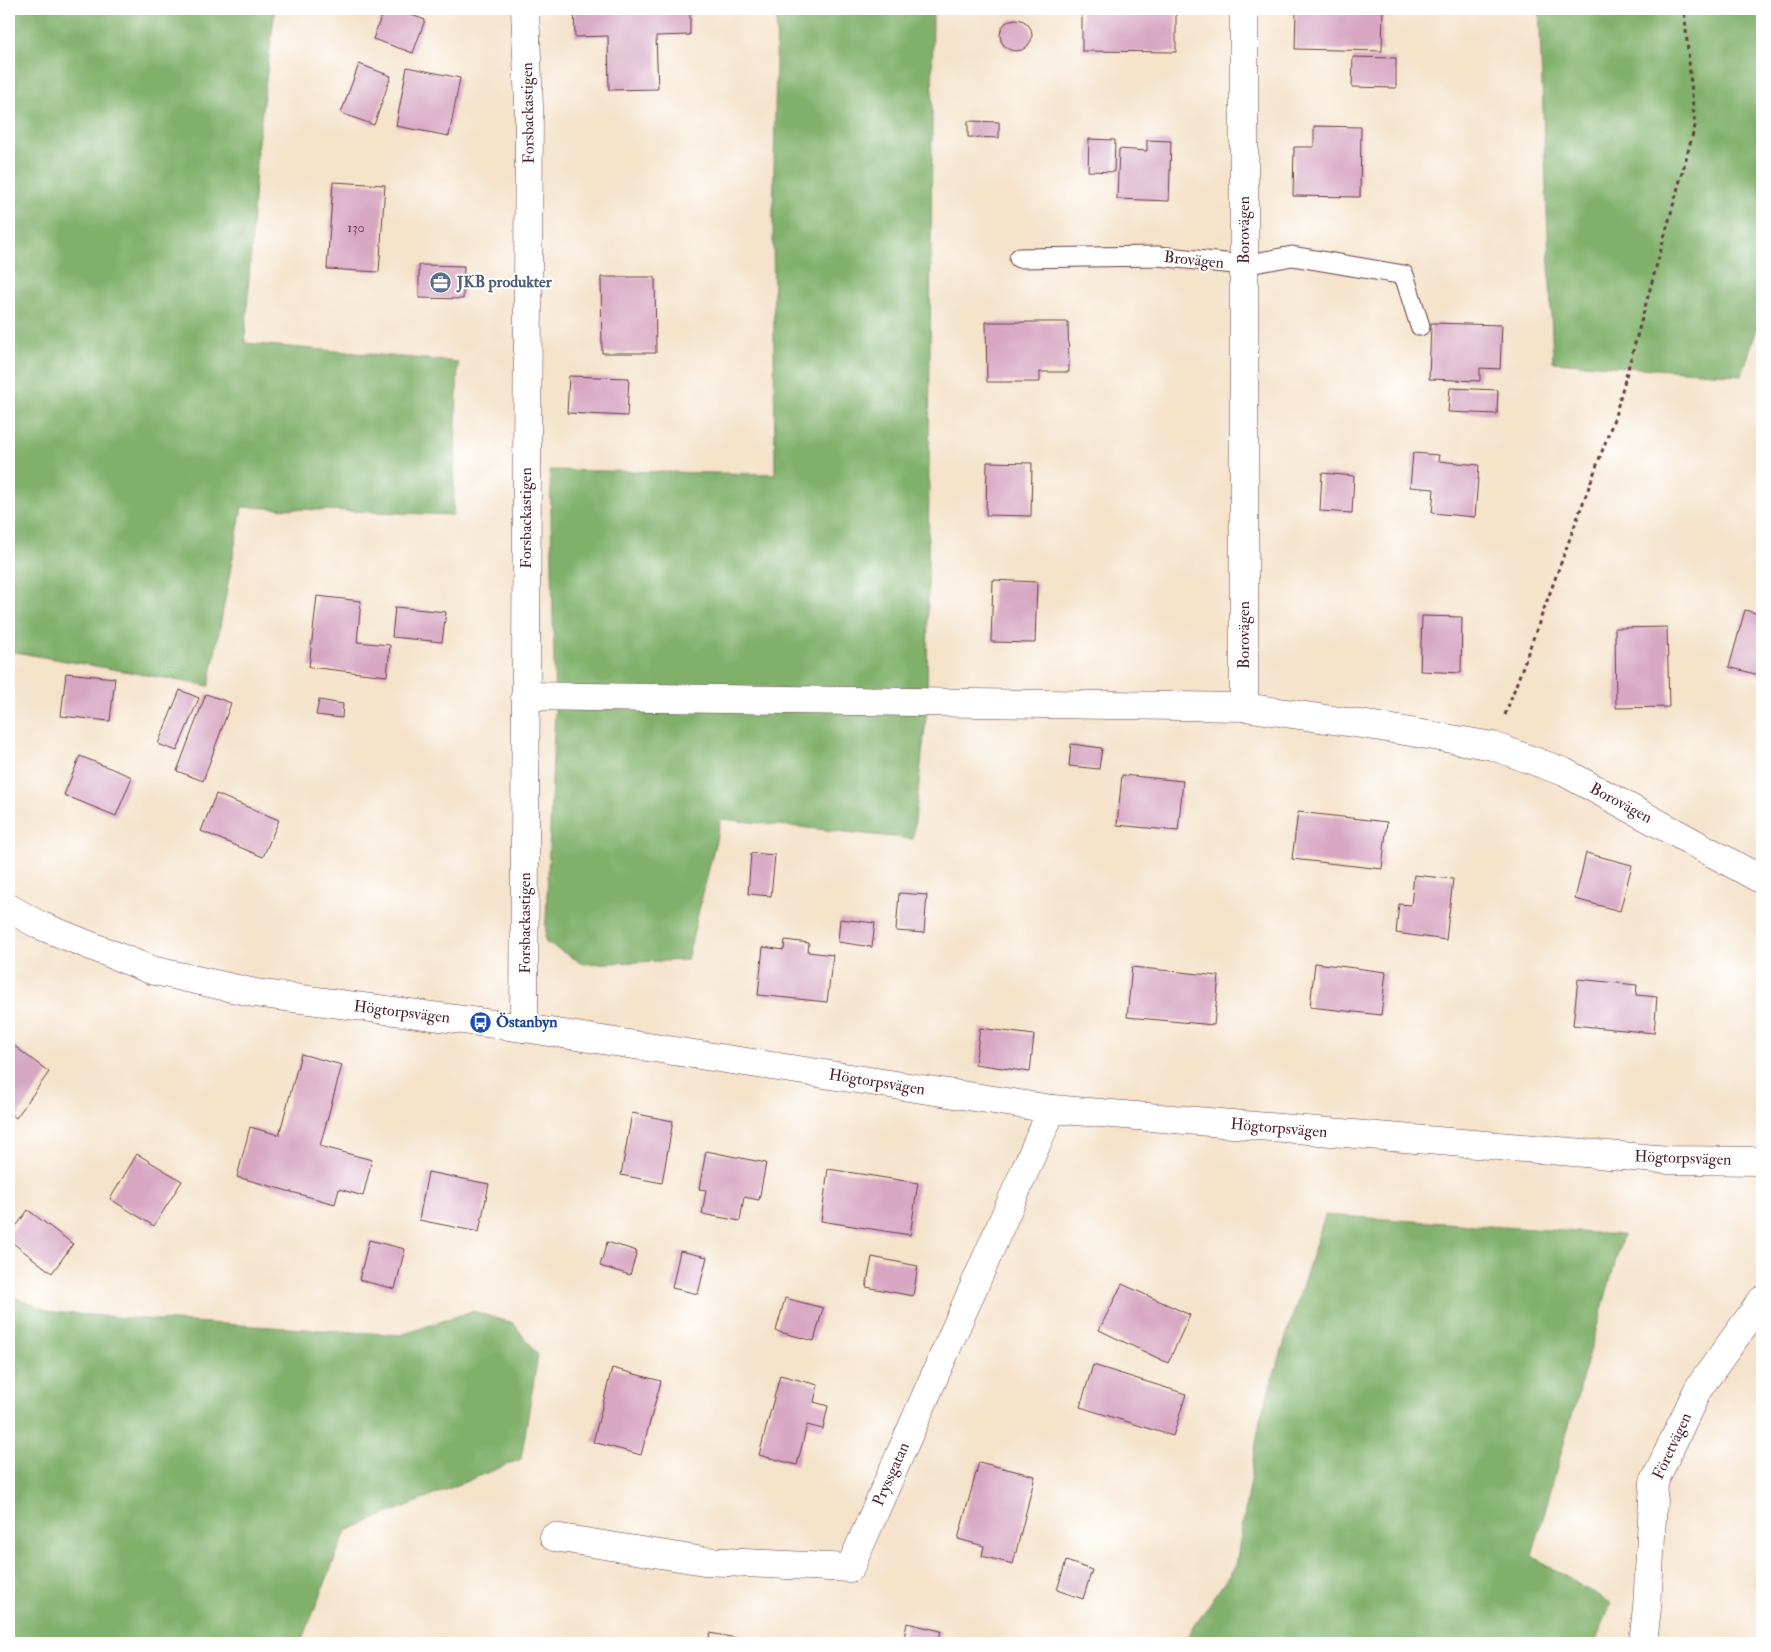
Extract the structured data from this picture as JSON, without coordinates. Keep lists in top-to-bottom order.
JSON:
{
  "streets": {
    "street": [
      "Forsbackastigen",
      "Borovägen",
      "Högtorpsvägen",
      "Företvägen",
      "Pryssgatan"
    ],
    "lane": ["Brovägen"]
  },
  "crossings": [
    ["Forsbackastigen", "Högtorpsvägen"],
    ["Borovägen", "Brovägen"],
    ["Högtorpsvägen", "Pryssgatan"]
  ],
  "places": {
    "office": ["JKB produkter"],
    "bus stop": ["Östanbyn"]
  },
  "house_numbers": ["130"]
}
